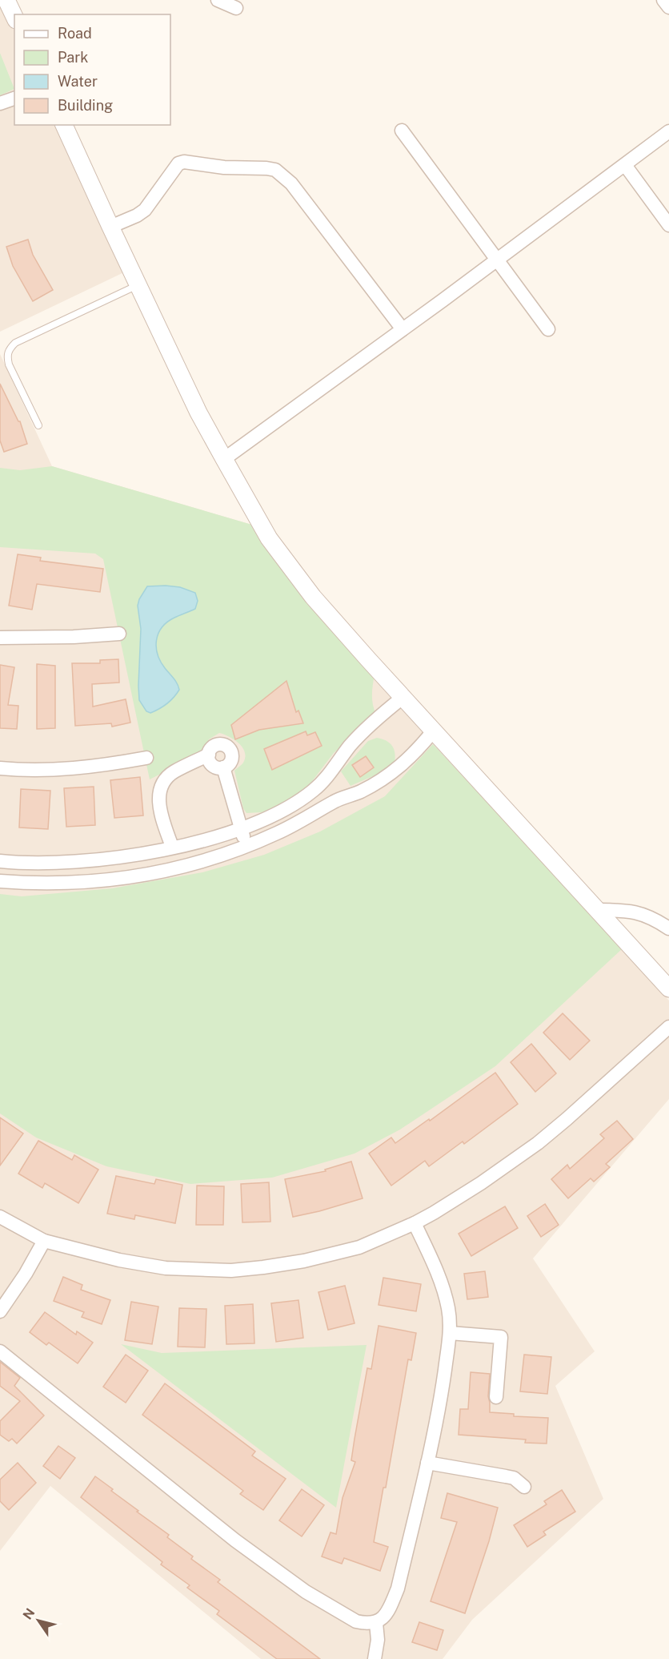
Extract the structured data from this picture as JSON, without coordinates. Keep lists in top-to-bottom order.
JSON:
{
  "legend": [
    "Road",
    "Park",
    "Water",
    "Building"
  ],
  "north": "top left"
}
